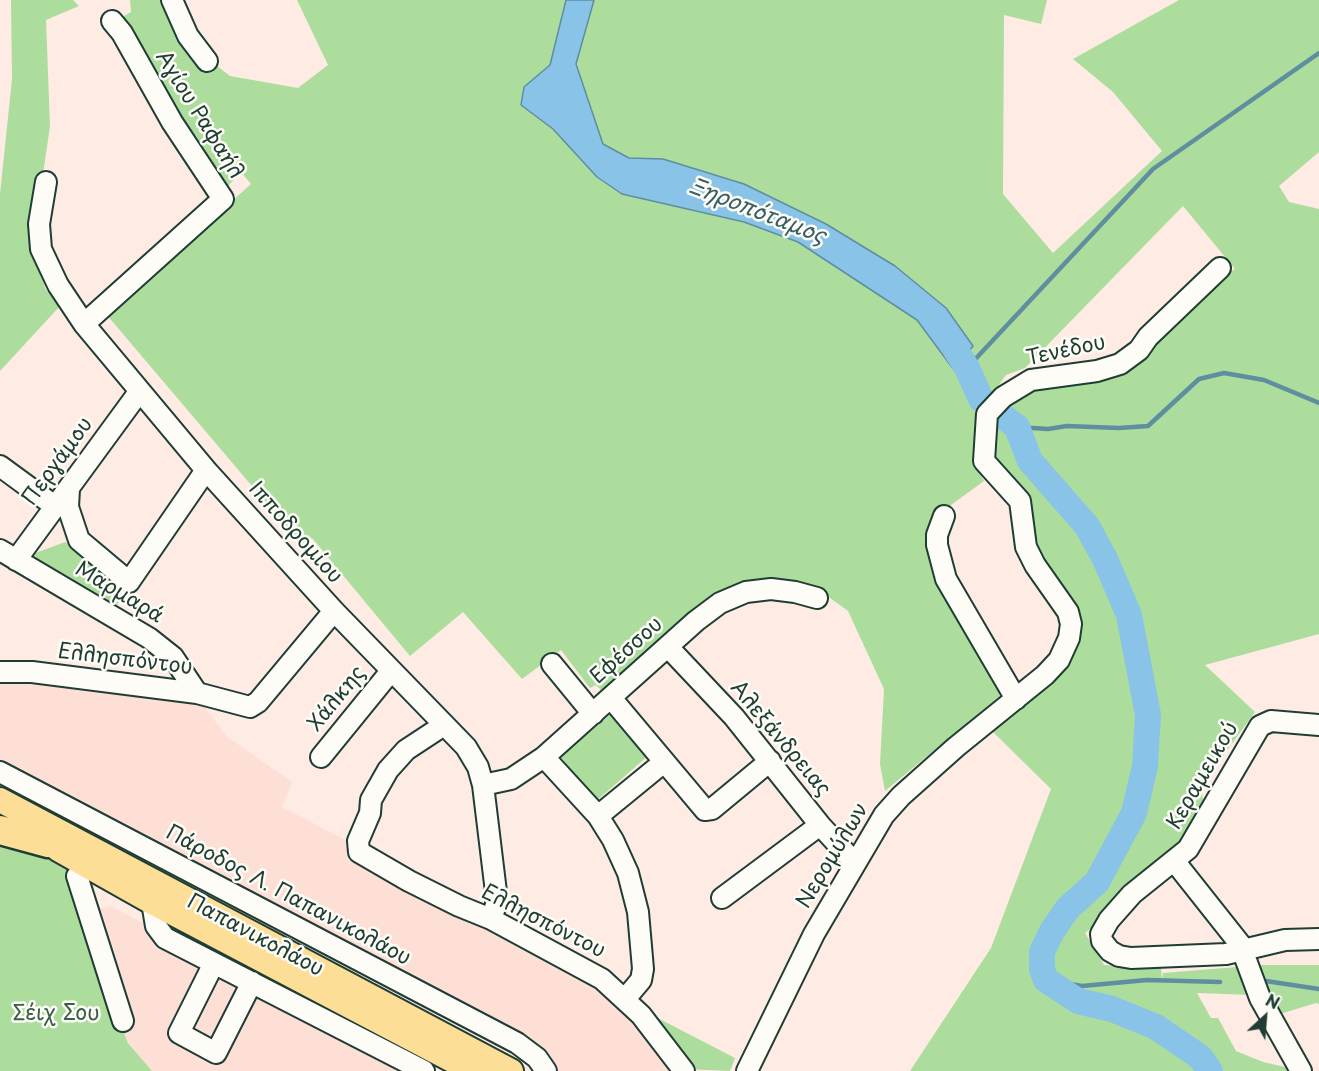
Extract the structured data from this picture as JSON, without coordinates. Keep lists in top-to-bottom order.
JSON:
{
  "streets": {
    "main road": ["Παπανικολάου"],
    "street": [
      "Αγίου Ραφαήλ",
      "Τενέδου",
      "Περγάμου",
      "Ιπποδρομίου",
      "Μαρμαρά",
      "Εφέσσου",
      "Ελλησπόντου",
      "Χάλκης",
      "Αλεξάνδρειας",
      "Κεραμεικού",
      "Νερομύλων",
      "Πάροδος Λ. Παπανικολάου"
    ]
  },
  "crossings": [
    ["Αγίου Ραφαήλ", "Ιπποδρομίου"],
    ["Τενέδου", "Νερομύλων"],
    ["Περγάμου", "Ιπποδρομίου"],
    ["Περγάμου", "Μαρμαρά"],
    ["Ιπποδρομίου", "Εφέσσου"],
    ["Ιπποδρομίου", "Ελλησπόντου"],
    ["Ιπποδρομίου", "Χάλκης"],
    ["Μαρμαρά", "Ελλησπόντου"],
    ["Εφέσσου", "Αλεξάνδρειας"],
    ["Αλεξάνδρειας", "Νερομύλων"]
  ],
  "water": ["Ξηροπόταμος"],
  "parks": ["Σέιχ Σου"],
  "north": "top right"
}
